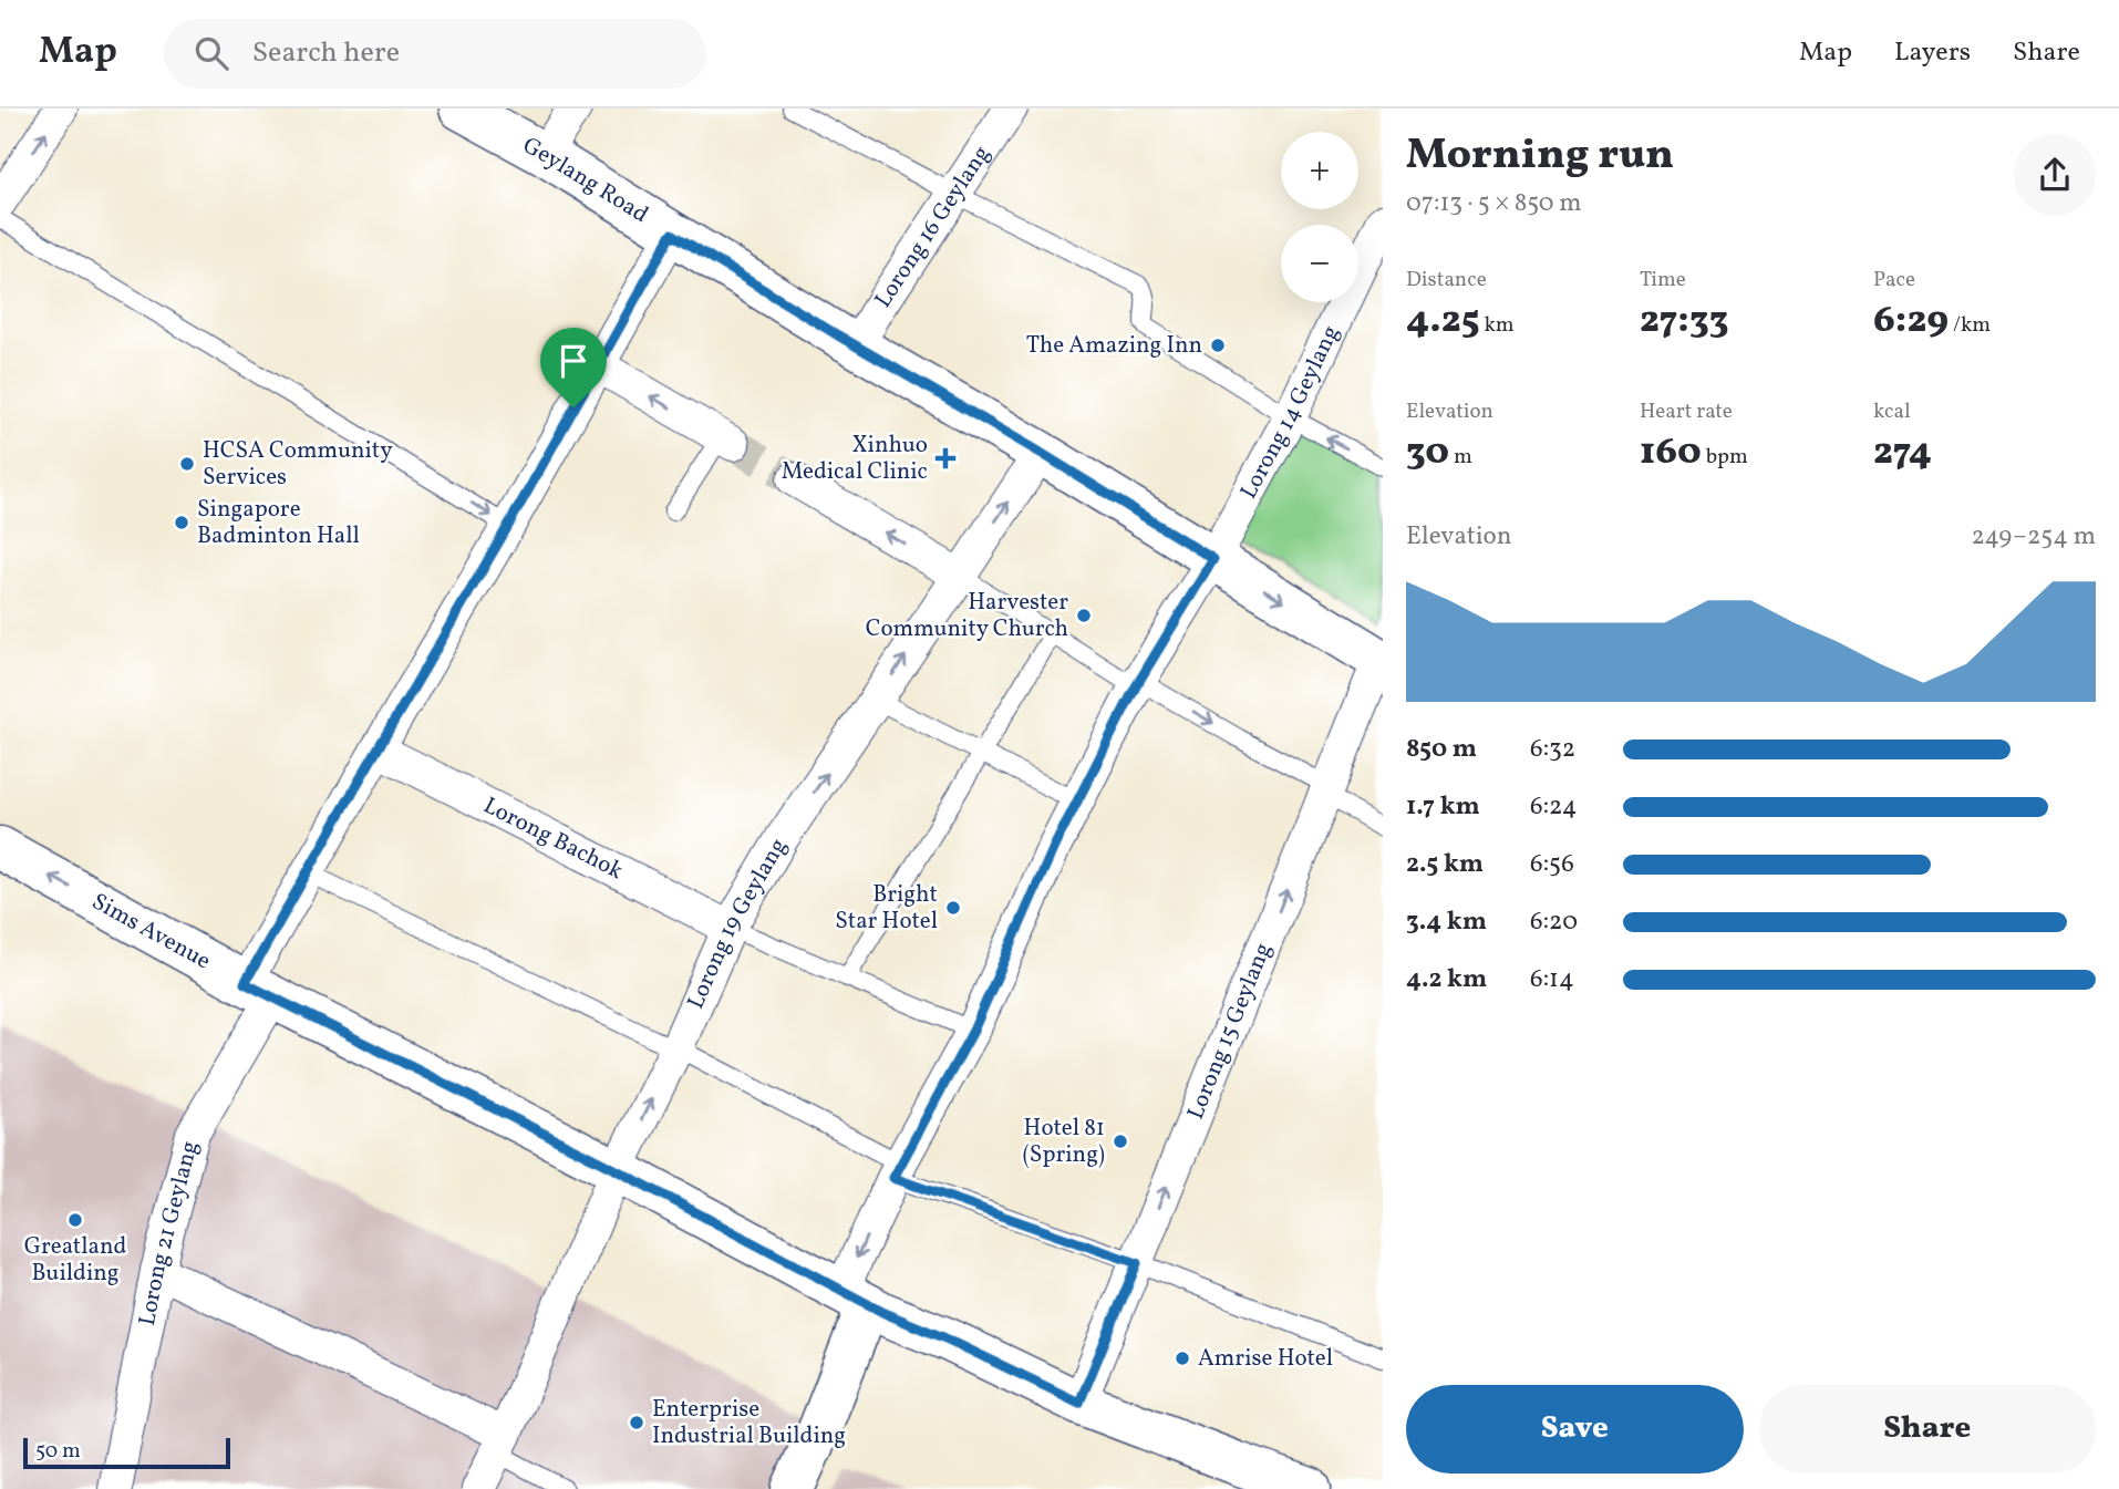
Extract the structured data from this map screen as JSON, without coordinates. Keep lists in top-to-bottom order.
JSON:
{
  "streets": {
    "main road": ["Geylang Road", "Sims Avenue"],
    "street": [
      "Lorong 16 Geylang",
      "Lorong 14 Geylang",
      "Lorong Bachok",
      "Lorong 19 Geylang",
      "Lorong 15 Geylang",
      "Lorong 21 Geylang"
    ]
  },
  "crossings": [
    ["Geylang Road", "Lorong 16 Geylang"],
    ["Geylang Road", "Lorong 14 Geylang"],
    ["Geylang Road", "Lorong 19 Geylang"],
    ["Geylang Road", "Lorong 15 Geylang"],
    ["Geylang Road", "Lorong 21 Geylang"],
    ["Lorong 14 Geylang", "Sims Avenue"],
    ["Lorong Bachok", "Lorong 19 Geylang"],
    ["Lorong Bachok", "Lorong 21 Geylang"],
    ["Lorong 19 Geylang", "Sims Avenue"],
    ["Sims Avenue", "Lorong 15 Geylang"],
    ["Sims Avenue", "Lorong 21 Geylang"]
  ],
  "one_way": ["Lorong 19 Geylang", "Lorong 15 Geylang"],
  "places": {
    "other": [
      "The Amazing Inn",
      "HCSA Community Services",
      "Singapore Badminton Hall",
      "Harvester Community Church",
      "Bright Star Hotel",
      "Hotel 81 (Spring)",
      "Greatland Building",
      "Amrise Hotel",
      "Enterprise Industrial Building"
    ],
    "health": ["Xinhuo Medical Clinic"]
  },
  "scale_bar": "50 m",
  "page": {
    "header": "Map",
    "search": "Search here",
    "nav": ["Map", "Layers", "Share"],
    "heading": ["Morning run", "07:13 · 5 × 850 m"],
    "map_buttons": ["+", "−"],
    "stats": [
      ["Distance", "4.25 km"],
      ["Time", "27:33"],
      ["Pace", "6:29 /km"],
      ["Elevation", "30 m"],
      ["Heart rate", "160 bpm"],
      ["kcal", "274"]
    ],
    "chart": ["Elevation", "249–254 m"],
    "list": [
      {
        "name": "850 m",
        "note": "6:32"
      },
      {
        "name": "1.7 km",
        "note": "6:24"
      },
      {
        "name": "2.5 km",
        "note": "6:56"
      },
      {
        "name": "3.4 km",
        "note": "6:20"
      },
      {
        "name": "4.2 km",
        "note": "6:14"
      }
    ],
    "buttons": ["Save", "Share"],
    "scale": "50 m"
  }
}
